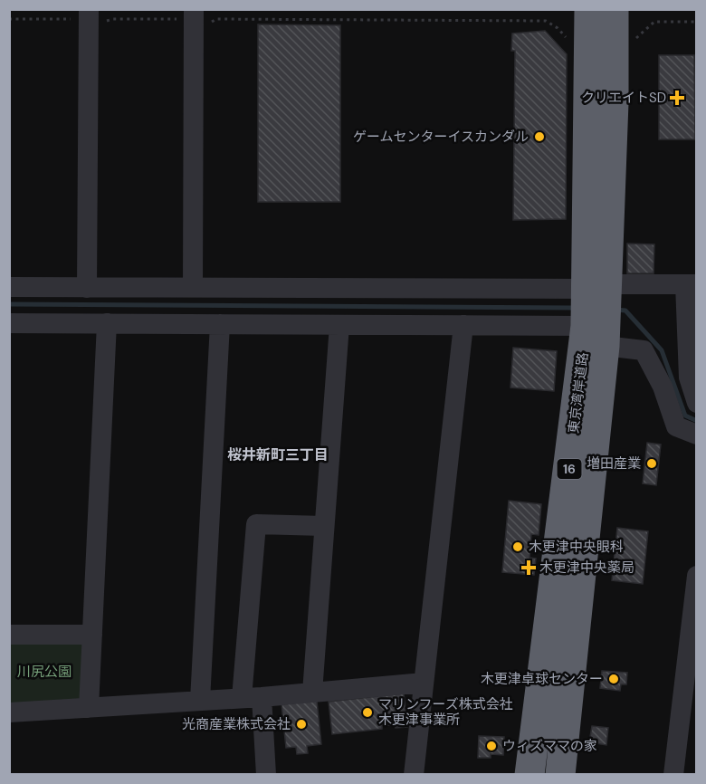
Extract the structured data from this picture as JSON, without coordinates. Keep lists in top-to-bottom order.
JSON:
{
  "streets": {
    "highway": ["東京湾岸道路", "16"]
  },
  "districts": ["桜井新町三丁目"],
  "parks": ["川尻公園"],
  "places": {
    "health": ["クリエイトSD", "木更津中央薬局"],
    "other": [
      "ゲームセンターイスカンダル",
      "増田産業",
      "木更津中央眼科",
      "木更津卓球センター",
      "マリンフーズ株式会社 木更津事業所",
      "光商産業株式会社",
      "ウィズママの家"
    ]
  }
}
